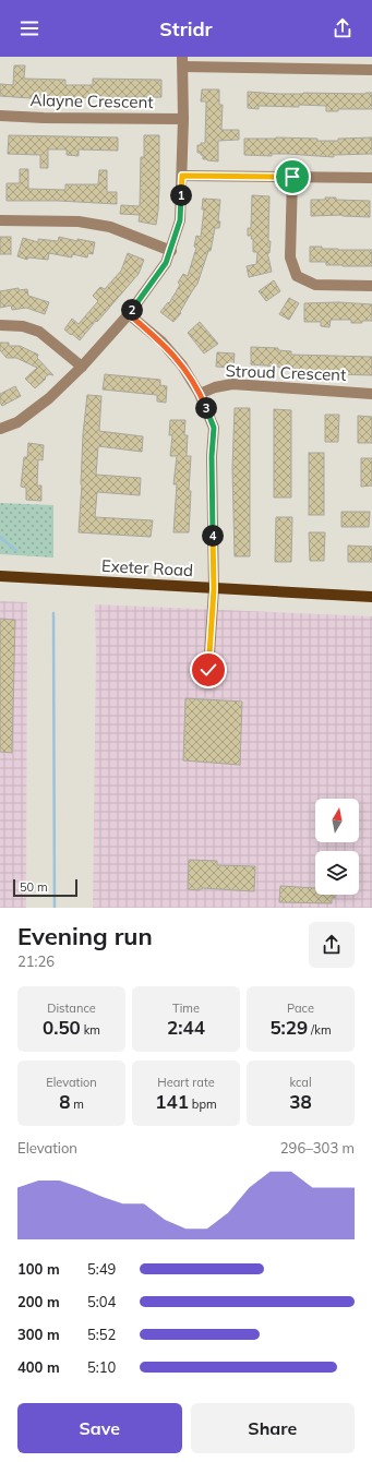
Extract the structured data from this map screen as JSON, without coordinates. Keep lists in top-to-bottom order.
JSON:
{
  "streets": {
    "main road": ["Exeter Road"],
    "street": ["Alayne Crescent", "Stroud Crescent"]
  },
  "scale_bar": "50 m",
  "north": "top",
  "page": {
    "header": "Stridr",
    "pins": [
      "1",
      "2",
      "3",
      "4"
    ],
    "scale": "50 m",
    "heading": ["Evening run", "21:26"],
    "stats": [
      ["Distance", "0.50 km"],
      ["Time", "2:44"],
      ["Pace", "5:29 /km"],
      ["Elevation", "8 m"],
      ["Heart rate", "141 bpm"],
      ["kcal", "38"]
    ],
    "chart": ["Elevation", "296–303 m"],
    "list": [
      {
        "name": "100 m",
        "note": "5:49"
      },
      {
        "name": "200 m",
        "note": "5:04"
      },
      {
        "name": "300 m",
        "note": "5:52"
      },
      {
        "name": "400 m",
        "note": "5:10"
      }
    ],
    "buttons": ["Save", "Share"]
  }
}
